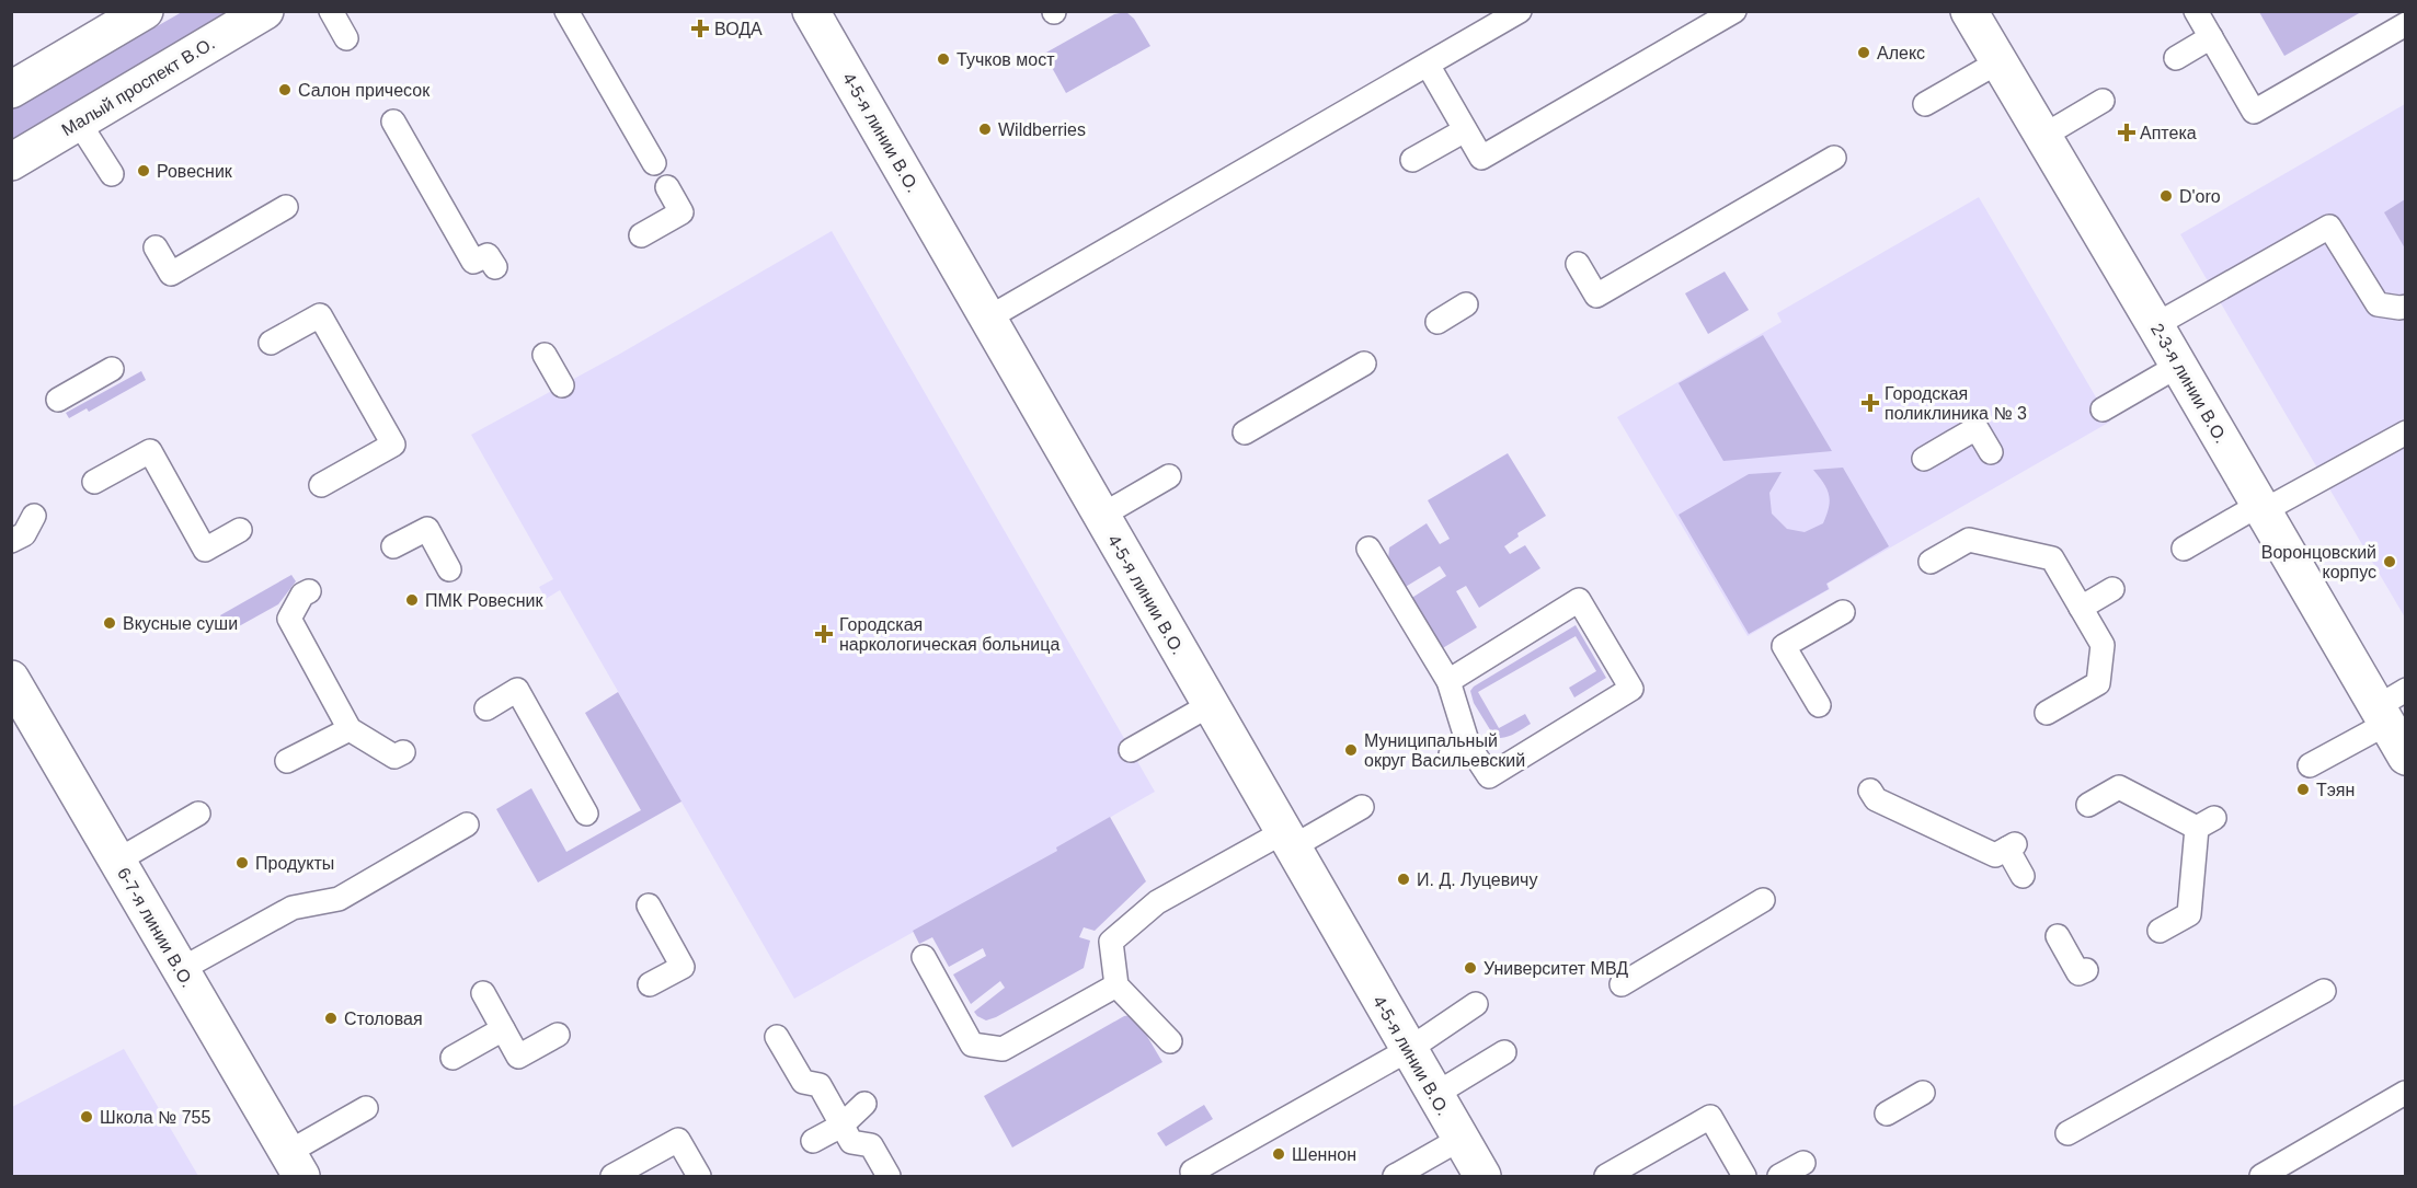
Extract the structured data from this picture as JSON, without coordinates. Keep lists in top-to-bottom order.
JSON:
{
  "streets": {
    "street": [
      "Малый проспект В.О.",
      "4-5-я линии В.О.",
      "2-3-я линии В.О.",
      "6-7-я линии В.О."
    ]
  },
  "places": {
    "health": [
      "ВОДА",
      "Аптека",
      "Городская поликлиника № 3",
      "Городская наркологическая больница"
    ],
    "other": [
      "Алекс",
      "Тучков мост",
      "Салон причесок",
      "Wildberries",
      "Ровесник",
      "D'oro",
      "Воронцовский корпус",
      "ПМК Ровесник",
      "Вкусные суши",
      "Муниципальный округ Васильевский",
      "Тэян",
      "Продукты",
      "И. Д. Луцевичу",
      "Университет МВД",
      "Столовая",
      "Школа № 755",
      "Шеннон"
    ]
  }
}
